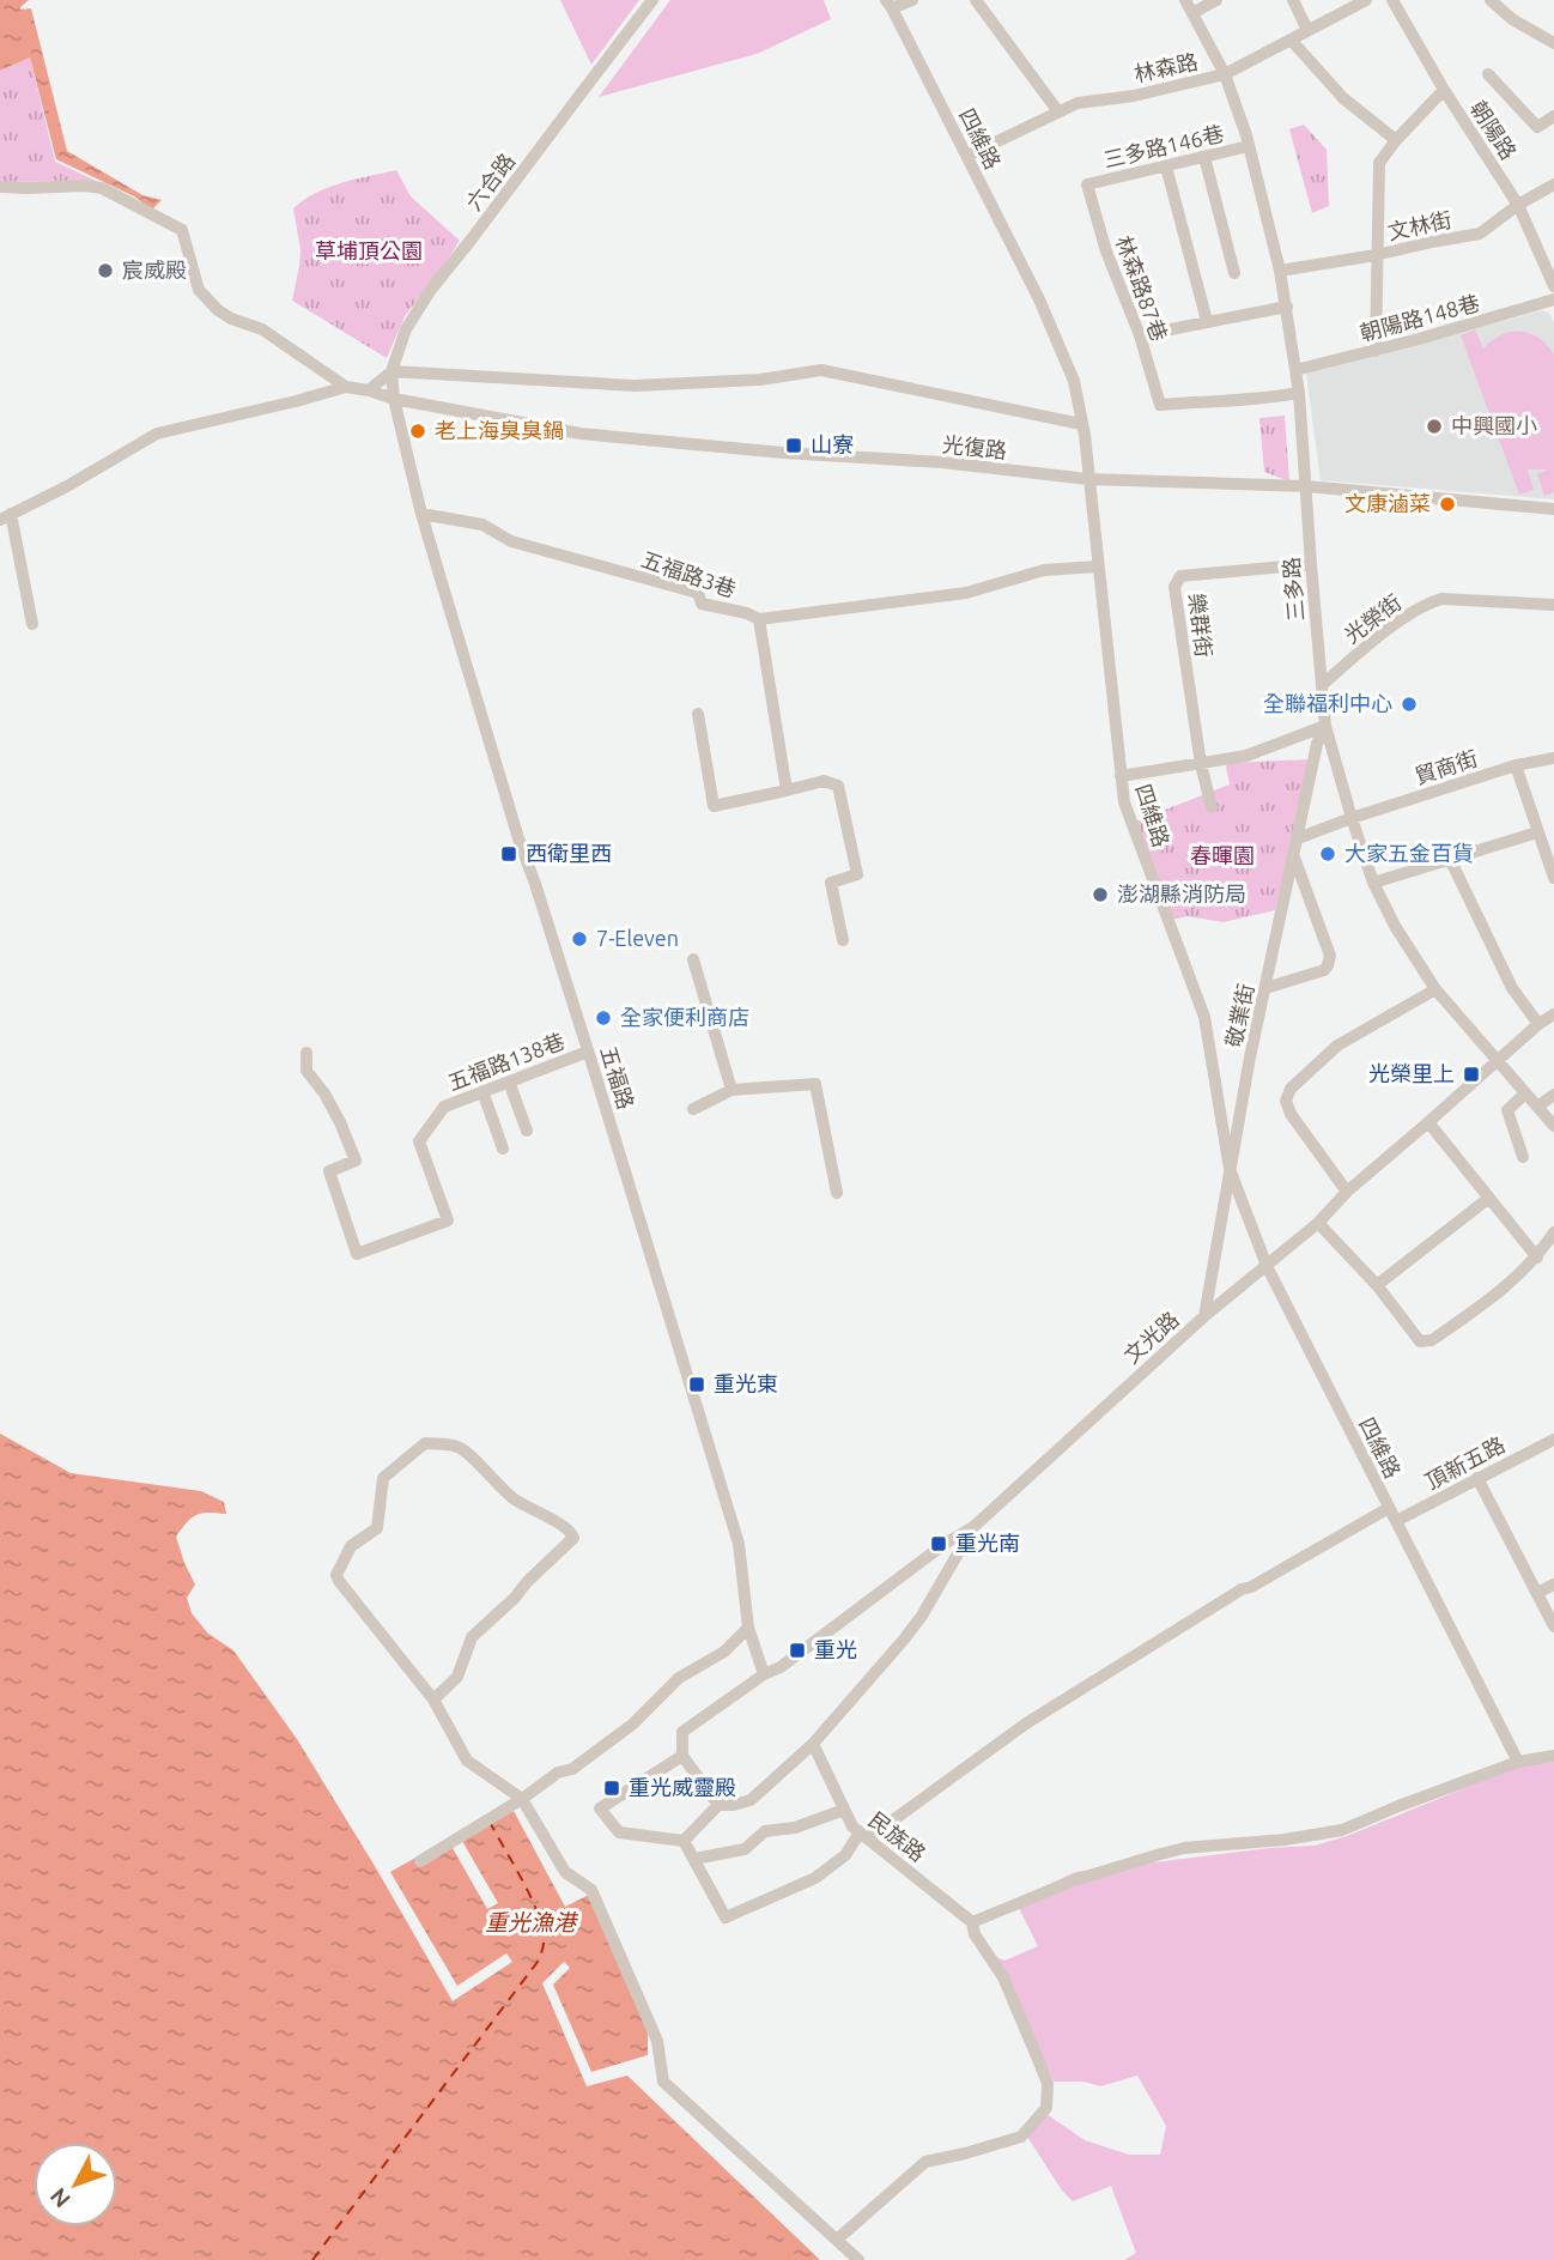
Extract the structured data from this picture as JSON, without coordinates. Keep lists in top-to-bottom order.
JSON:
{
  "streets": {
    "street": [
      "林森路",
      "朝陽路",
      "四維路",
      "三多路146巷",
      "六合路",
      "文林街",
      "林森路87巷",
      "朝陽路148巷",
      "光復路",
      "五福路3巷",
      "三多路",
      "光榮街",
      "樂群街",
      "貿商街",
      "敬業街",
      "五福路138巷",
      "五福路",
      "文光路",
      "頂新五路",
      "民族路"
    ]
  },
  "crossings": [
    ["林森路", "四維路"],
    ["林森路", "三多路"],
    ["朝陽路", "文林街"],
    ["四維路", "光復路"],
    ["四維路", "五福路3巷"],
    ["四維路", "敬業街"],
    ["四維路", "文光路"],
    ["四維路", "頂新五路"],
    ["三多路146巷", "林森路87巷"],
    ["三多路146巷", "三多路"],
    ["六合路", "光復路"],
    ["六合路", "五福路"],
    ["文林街", "三多路"],
    ["林森路87巷", "三多路"],
    ["朝陽路148巷", "三多路"],
    ["光復路", "三多路"],
    ["光復路", "五福路"],
    ["五福路3巷", "五福路"],
    ["三多路", "光榮街"],
    ["三多路", "樂群街"],
    ["三多路", "貿商街"],
    ["三多路", "敬業街"],
    ["三多路", "文光路"],
    ["貿商街", "敬業街"],
    ["敬業街", "文光路"],
    ["五福路138巷", "五福路"],
    ["五福路", "文光路"]
  ],
  "water": ["重光漁港"],
  "parks": ["草埔頂公園", "春暉園"],
  "places": {
    "other": [
      "宸威殿",
      "中興國小",
      "老上海臭臭鍋",
      "文康滷菜",
      "全聯福利中心",
      "大家五金百貨",
      "澎湖縣消防局",
      "7-Eleven",
      "全家便利商店"
    ],
    "transit": [
      "山寮",
      "西衛里西",
      "光榮里上",
      "重光東",
      "重光南",
      "重光",
      "重光威靈殿"
    ]
  },
  "north": "bottom left"
}
